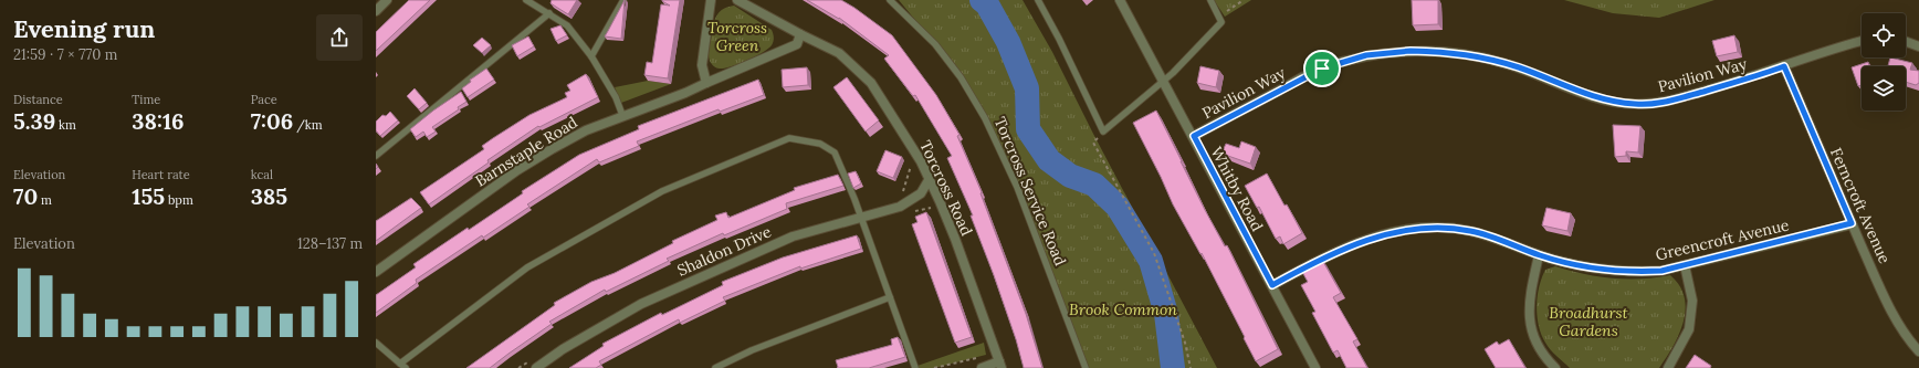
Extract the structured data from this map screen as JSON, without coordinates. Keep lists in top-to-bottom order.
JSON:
{
  "streets": {
    "street": [
      "Pavilion Way",
      "Barnstaple Road",
      "Torcross Road",
      "Whitby Road",
      "Ferncroft Avenue",
      "Greencroft Avenue",
      "Shaldon Drive"
    ],
    "lane": ["Torcross Service Road"]
  },
  "crossings": [
    ["Pavilion Way", "Whitby Road"],
    ["Pavilion Way", "Ferncroft Avenue"],
    ["Torcross Road", "Shaldon Drive"],
    ["Whitby Road", "Greencroft Avenue"],
    ["Ferncroft Avenue", "Greencroft Avenue"]
  ],
  "parks": ["Torcross Green", "Brook Common", "Broadhurst Gardens"],
  "page": {
    "heading": ["Evening run", "21:59 · 7 × 770 m"],
    "stats": [
      ["Distance", "5.39 km"],
      ["Time", "38:16"],
      ["Pace", "7:06 /km"],
      ["Elevation", "70 m"],
      ["Heart rate", "155 bpm"],
      ["kcal", "385"]
    ],
    "chart": ["Elevation", "128–137 m"]
  }
}
